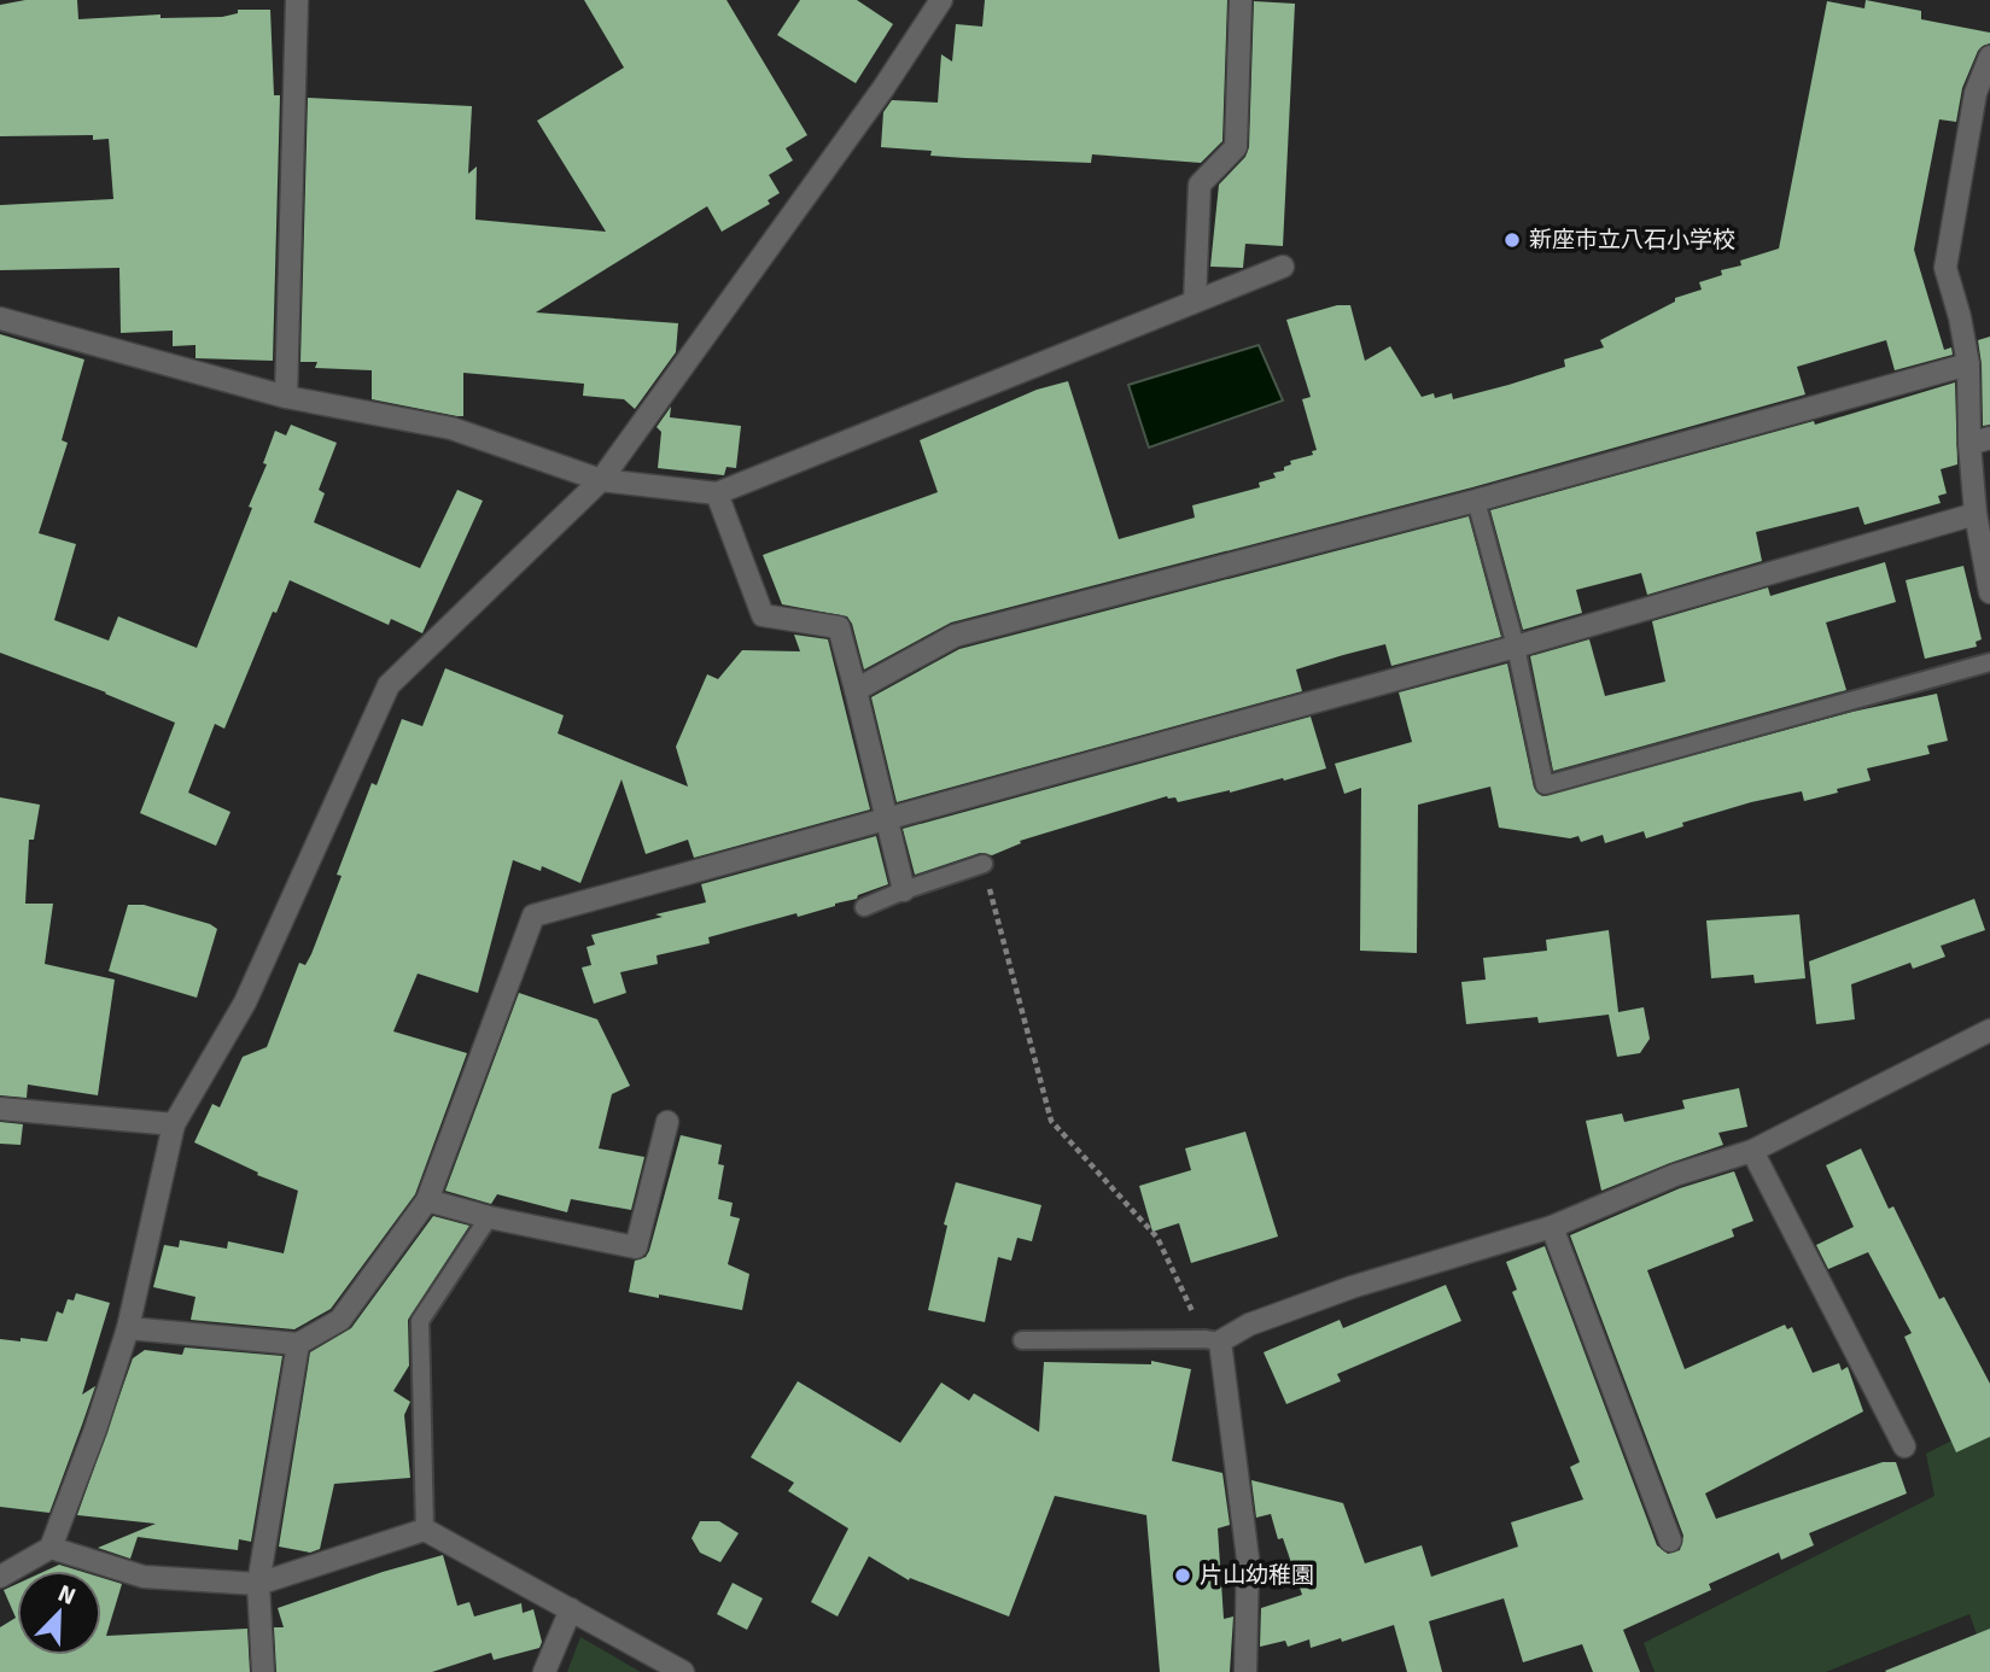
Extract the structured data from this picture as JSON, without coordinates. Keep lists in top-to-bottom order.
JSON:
{
  "places": ["新座市立八石小学校", "片山幼稚園"],
  "north": "top right"
}
